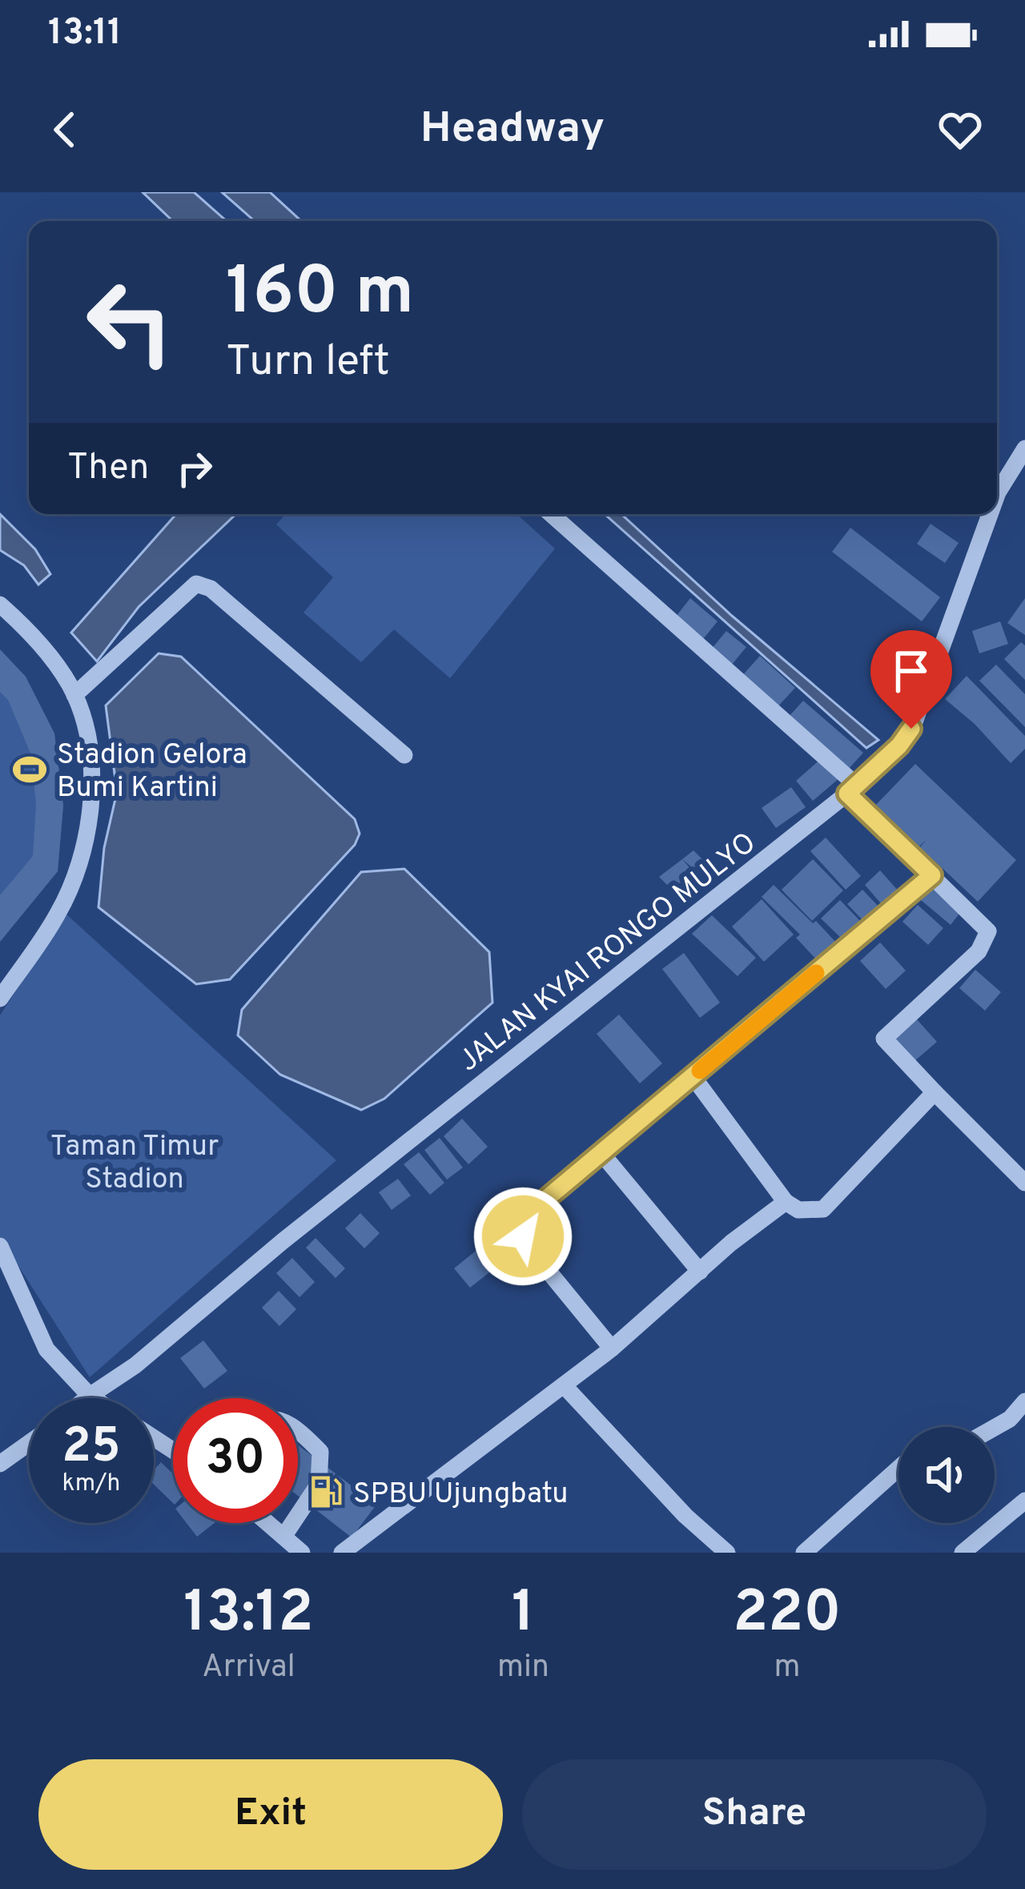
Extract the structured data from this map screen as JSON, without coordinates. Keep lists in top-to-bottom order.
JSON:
{
  "streets": {
    "street": ["JALAN KYAI RONGO MULYO"]
  },
  "parks": ["Taman Timur Stadion"],
  "places": {
    "sports": ["Stadion Gelora Bumi Kartini"],
    "fuel station": ["SPBU Ujungbatu"]
  },
  "page": {
    "status": "13:11",
    "header": "Headway",
    "turn": ["160 m", "Turn left"],
    "then": "Then",
    "speed": "25 km/h",
    "limit": "30",
    "eta": [
      "13:12",
      "Arrival",
      "1",
      "min",
      "220",
      "m"
    ],
    "buttons": ["Exit", "Share"]
  }
}
